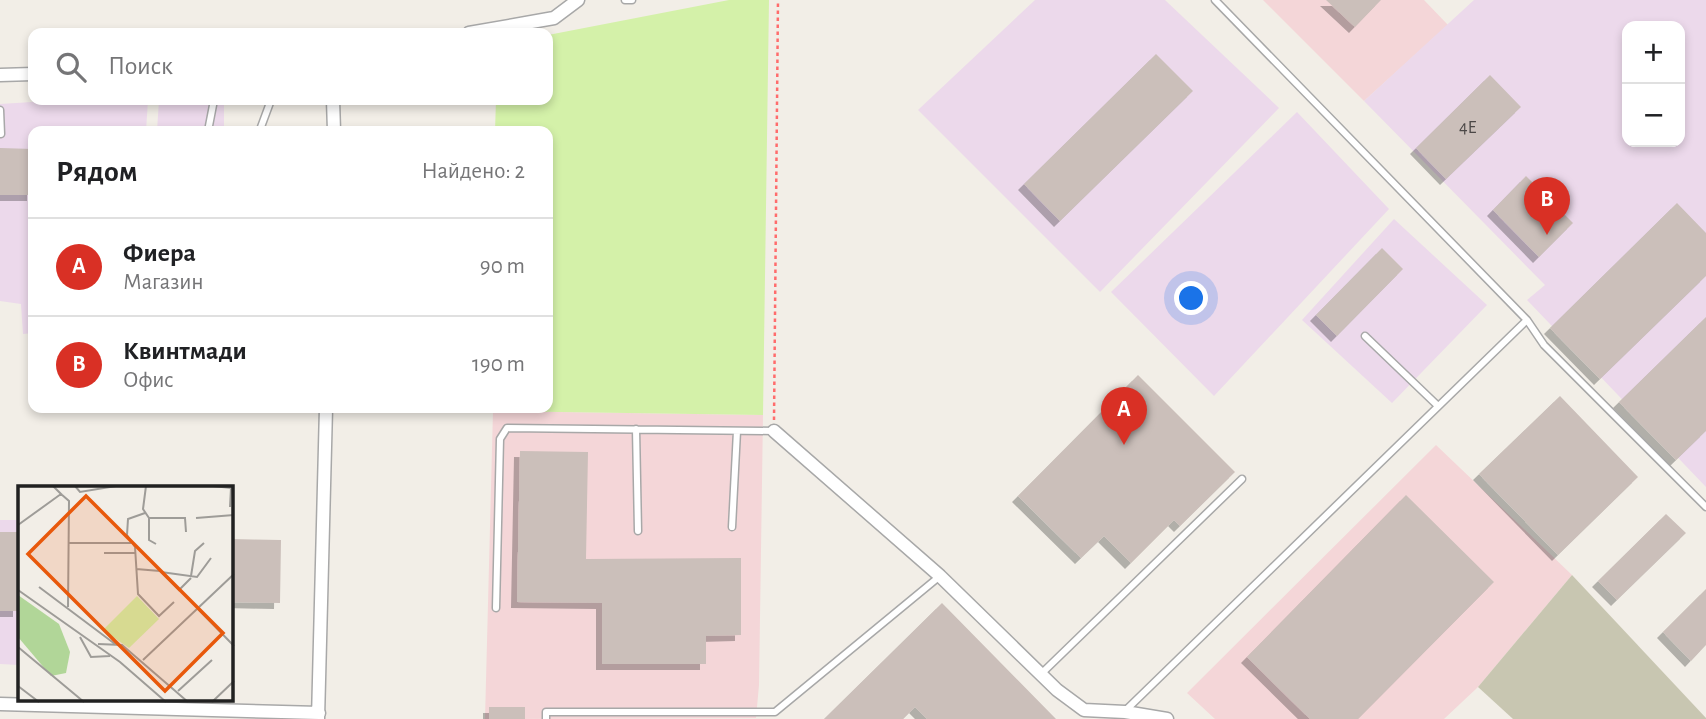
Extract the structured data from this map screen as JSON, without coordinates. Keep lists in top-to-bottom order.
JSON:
{
  "house_numbers": ["4Е"],
  "page": {
    "map_buttons": ["+", "−"],
    "search": "Поиск",
    "heading": ["Рядом", "Найдено: 2"],
    "pins": ["B", "A"],
    "list": [
      {
        "mark": "A",
        "name": "Фиера",
        "note": "Магазин",
        "value": "90 m"
      },
      {
        "mark": "B",
        "name": "Квинтмади",
        "note": "Офис",
        "value": "190 m"
      }
    ]
  }
}
